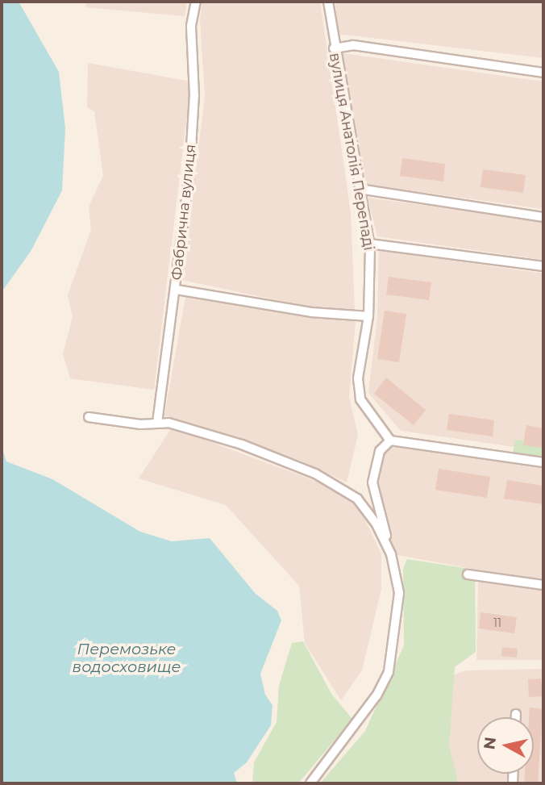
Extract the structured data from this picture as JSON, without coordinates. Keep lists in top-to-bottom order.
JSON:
{
  "streets": {
    "street": ["вулиця Анатолія Перепаді", "Фабрична вулиця"]
  },
  "water": ["Перемозьке водосховище"],
  "house_numbers": ["11"],
  "north": "left"
}
